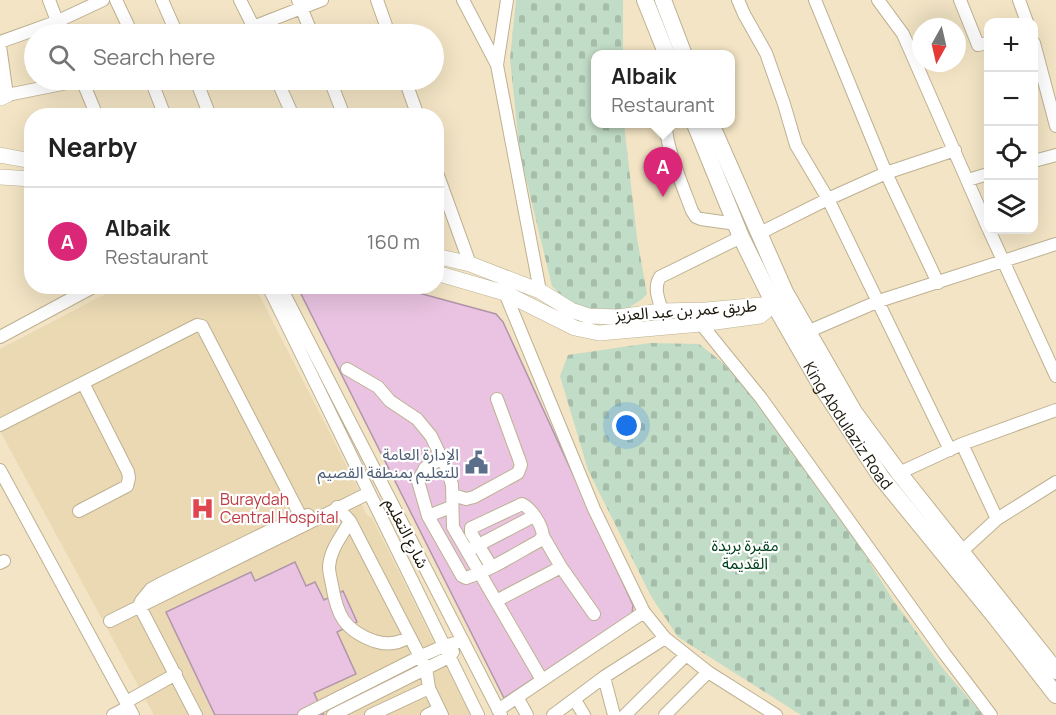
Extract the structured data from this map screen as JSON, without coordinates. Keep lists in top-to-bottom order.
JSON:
{
  "streets": {
    "highway": ["King Abdulaziz Road"],
    "main road": ["طريق عمر بن عبد العزيز"],
    "street": ["شارع التعليم"]
  },
  "crossings": [
    ["طريق عمر بن عبد العزيز", "King Abdulaziz Road"]
  ],
  "parks": ["مقبرة بريدة القديمة"],
  "places": {
    "public building": ["الإدارة العامة للتعليم بمنطقة القصيم"],
    "hospital": ["Buraydah Central Hospital"]
  },
  "north": "bottom",
  "page": {
    "map_buttons": ["+", "−"],
    "search": "Search here",
    "popup": ["Albaik", "Restaurant"],
    "heading": "Nearby",
    "pins": "A",
    "list": [
      {
        "mark": "A",
        "name": "Albaik",
        "note": "Restaurant",
        "value": "160 m"
      }
    ]
  }
}
